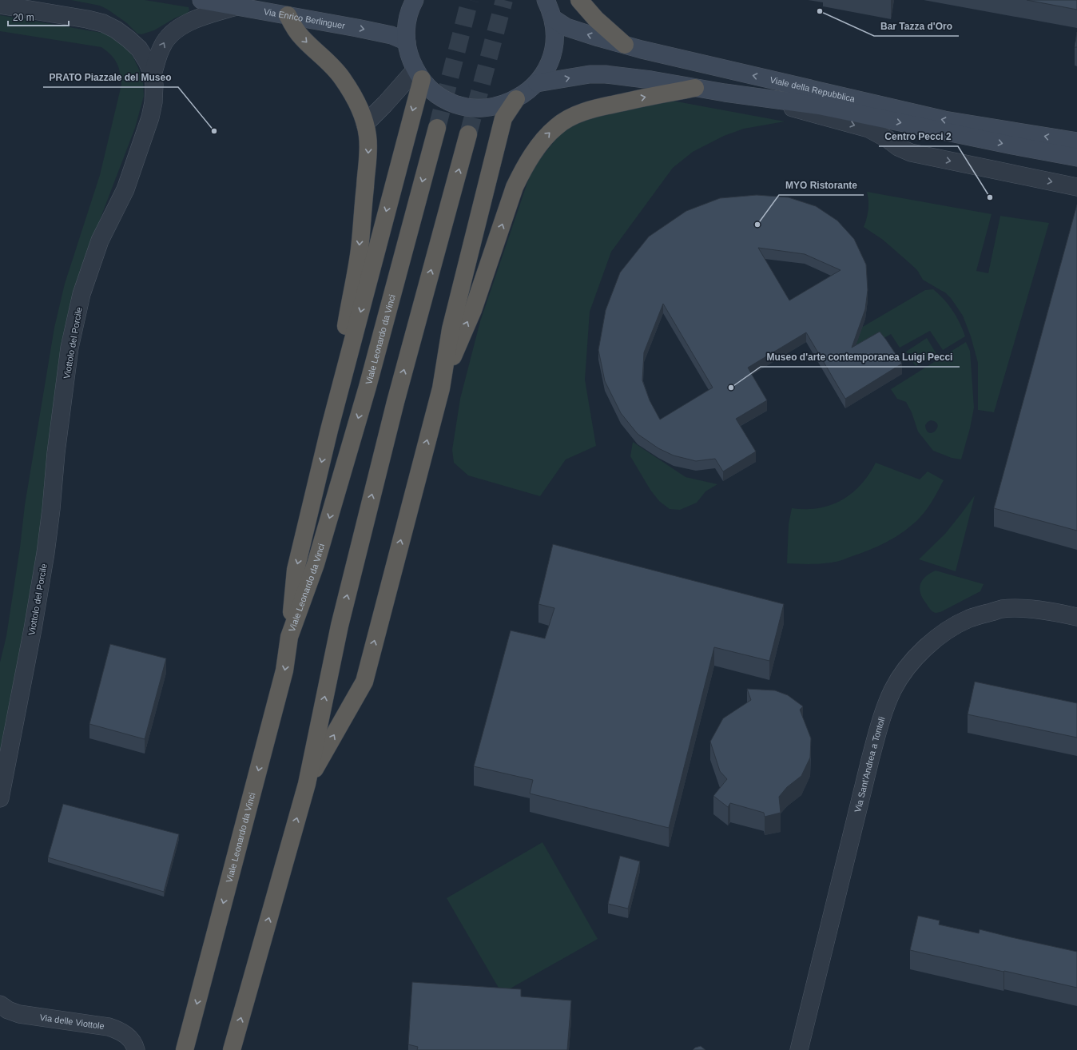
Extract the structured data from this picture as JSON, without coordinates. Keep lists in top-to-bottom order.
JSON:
{
  "streets": {
    "highway": ["Viale Leonardo da Vinci"],
    "main road": ["Via Enrico Berlinguer", "Viale della Repubblica"],
    "street": ["Viottolo del Porcile", "Via Sant'Andrea a Tontoli", "Via delle Viottole"]
  },
  "one_way": ["Via Enrico Berlinguer"],
  "places": [
    "Bar Tazza d'Oro",
    "PRATO Piazzale del Museo",
    "Centro Pecci 2",
    "MYO Ristorante",
    "Museo d'arte contemporanea Luigi Pecci"
  ],
  "scale_bar": "20 m"
}
